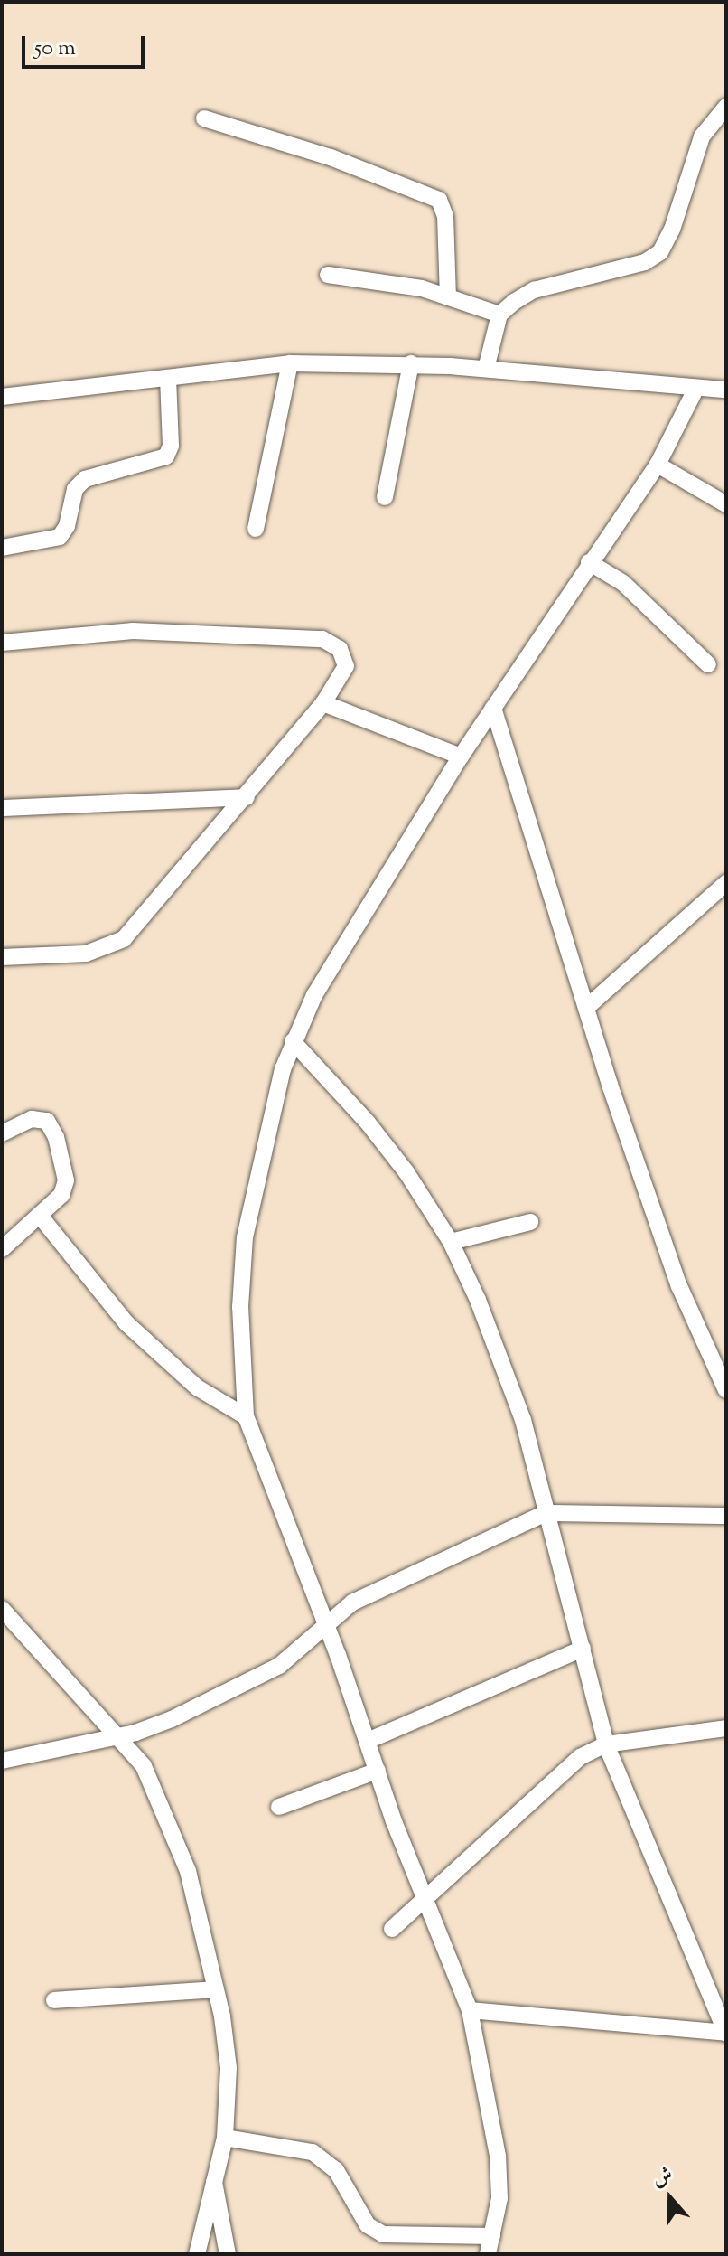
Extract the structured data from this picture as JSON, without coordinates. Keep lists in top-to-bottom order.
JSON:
{
  "scale_bar": "50 m",
  "north": "top"
}
